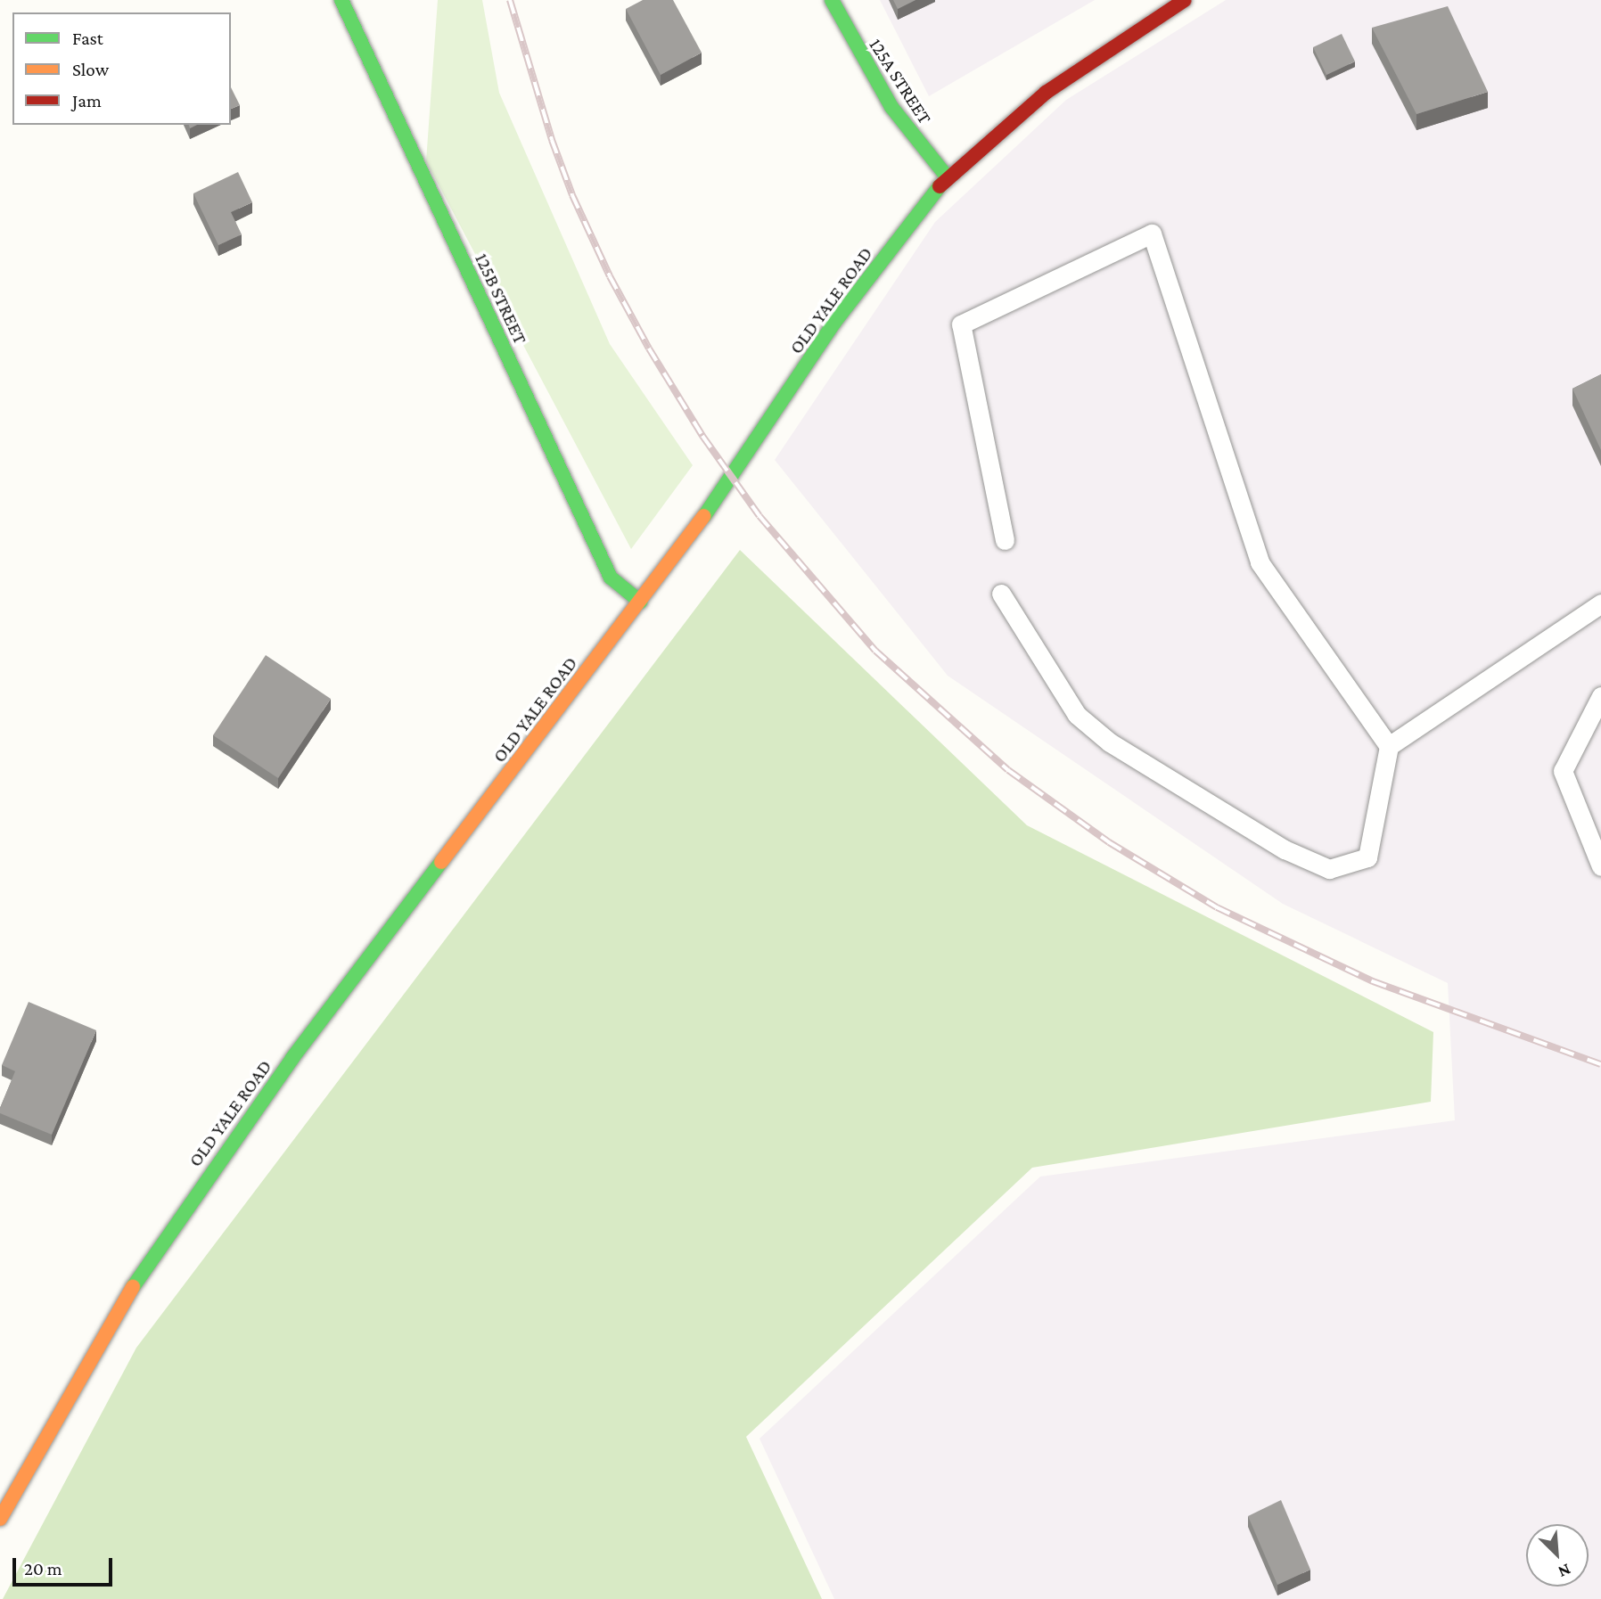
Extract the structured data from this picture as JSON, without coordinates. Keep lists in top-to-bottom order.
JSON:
{
  "streets": {
    "main road": ["125A STREET", "125B STREET", "OLD YALE ROAD"]
  },
  "crossings": [
    ["125A STREET", "OLD YALE ROAD"],
    ["125B STREET", "OLD YALE ROAD"]
  ],
  "legend": ["Fast", "Slow", "Jam"],
  "scale_bar": "20 m",
  "north": "bottom right"
}
